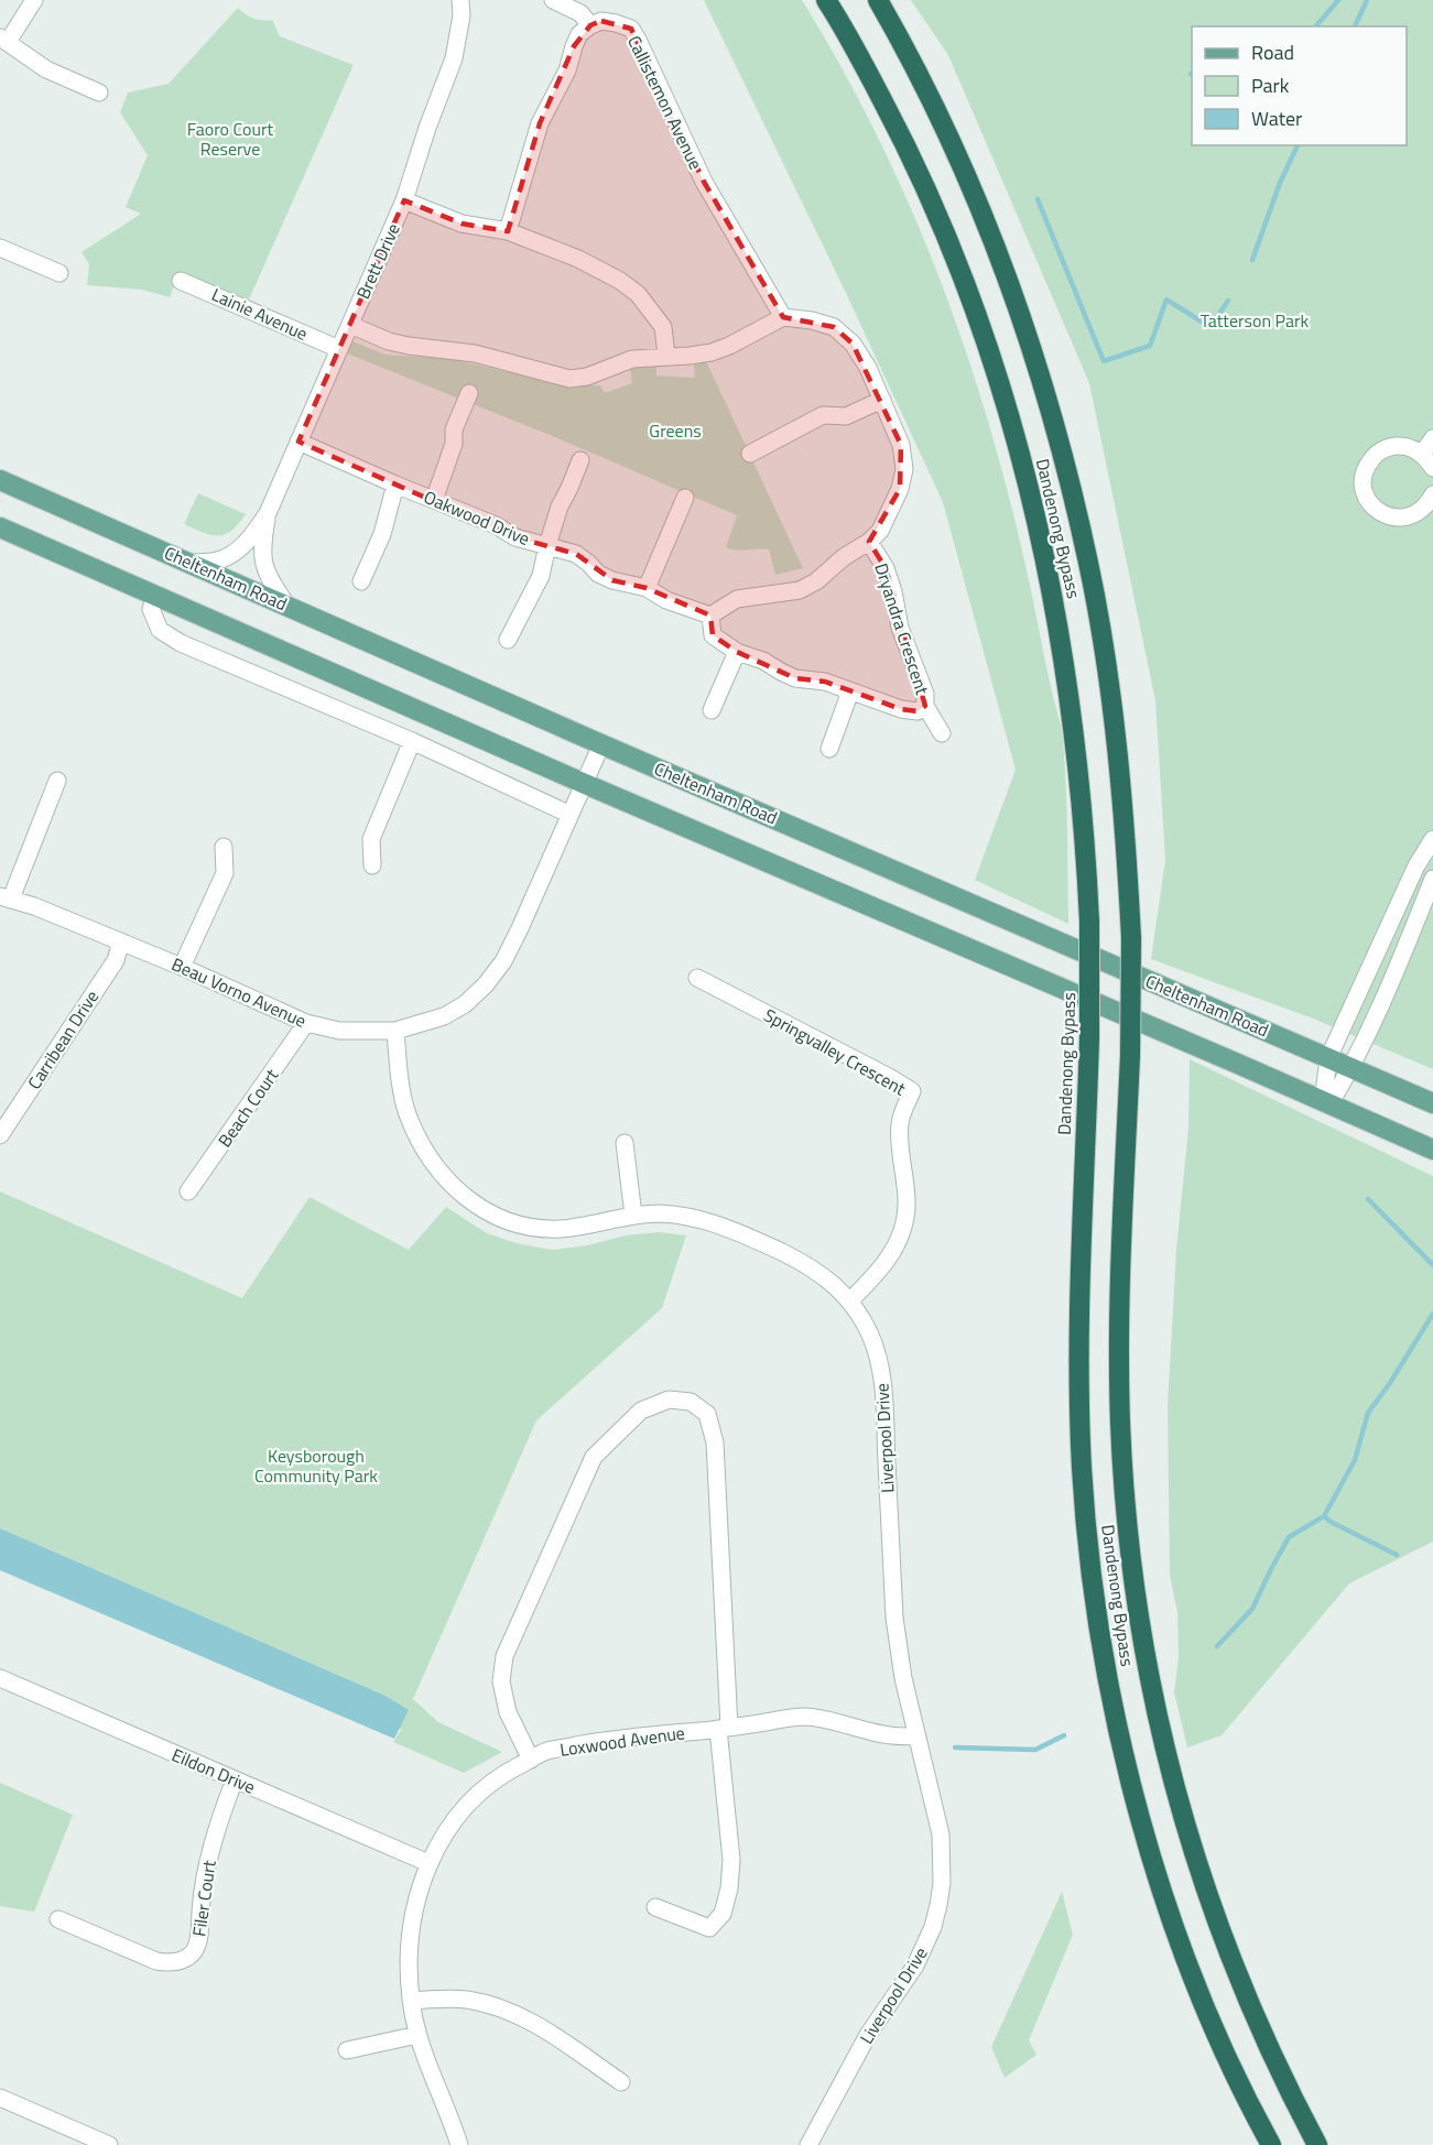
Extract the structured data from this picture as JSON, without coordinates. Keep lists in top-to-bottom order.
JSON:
{
  "streets": {
    "highway": ["Dandenong Bypass"],
    "main road": ["Cheltenham Road"],
    "street": [
      "Callistemon Avenue",
      "Brett Drive",
      "Lainie Avenue",
      "Oakwood Drive",
      "Dryandra Crescent",
      "Beau Vorno Avenue",
      "Carribean Drive",
      "Springvalley Crescent",
      "Beach Court",
      "Liverpool Drive",
      "Loxwood Avenue",
      "Eildon Drive",
      "Filer Court"
    ]
  },
  "crossings": [
    ["Brett Drive", "Lainie Avenue"],
    ["Brett Drive", "Oakwood Drive"],
    ["Brett Drive", "Cheltenham Road"],
    ["Oakwood Drive", "Dryandra Crescent"],
    ["Cheltenham Road", "Beau Vorno Avenue"],
    ["Beau Vorno Avenue", "Carribean Drive"],
    ["Beau Vorno Avenue", "Beach Court"],
    ["Beau Vorno Avenue", "Liverpool Drive"],
    ["Springvalley Crescent", "Liverpool Drive"],
    ["Liverpool Drive", "Loxwood Avenue"],
    ["Loxwood Avenue", "Eildon Drive"],
    ["Eildon Drive", "Filer Court"]
  ],
  "parks": [
    "Faoro Court Reserve",
    "Tatterson Park",
    "Greens",
    "Keysborough Community Park"
  ],
  "legend": ["Road", "Park", "Water"]
}
